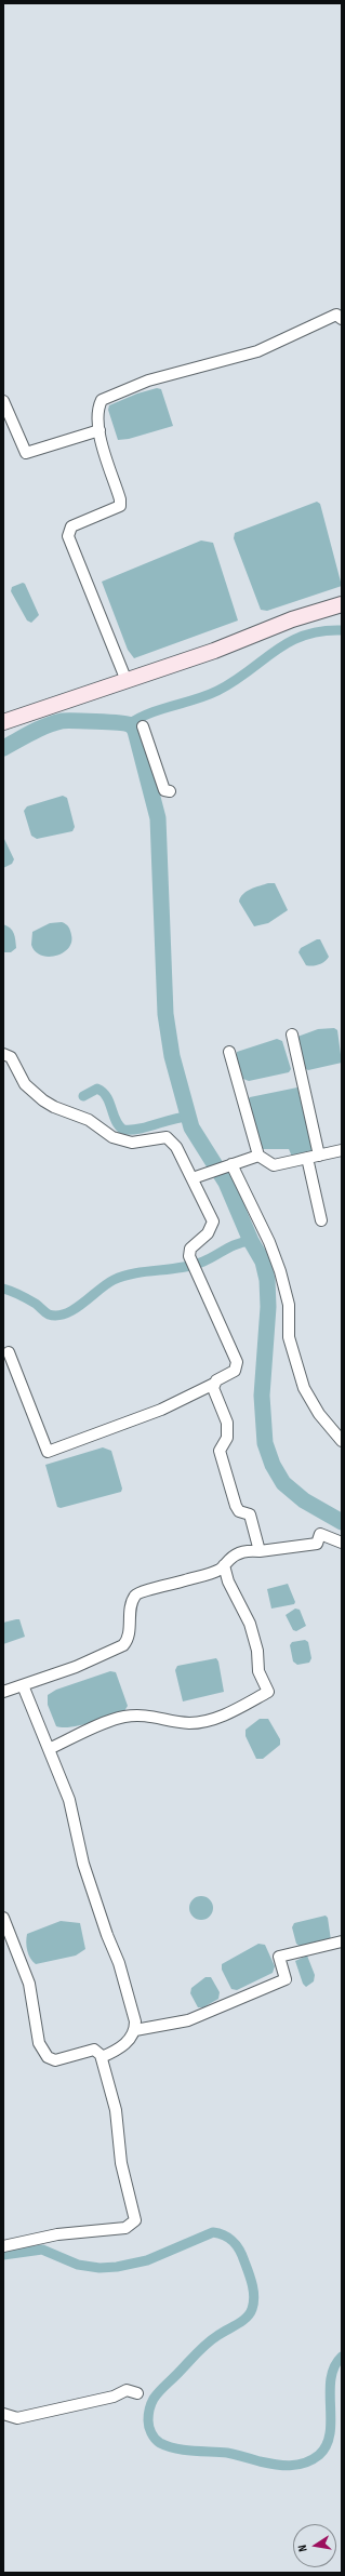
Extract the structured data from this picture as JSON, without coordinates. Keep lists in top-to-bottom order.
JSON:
{
  "north": "left"
}
